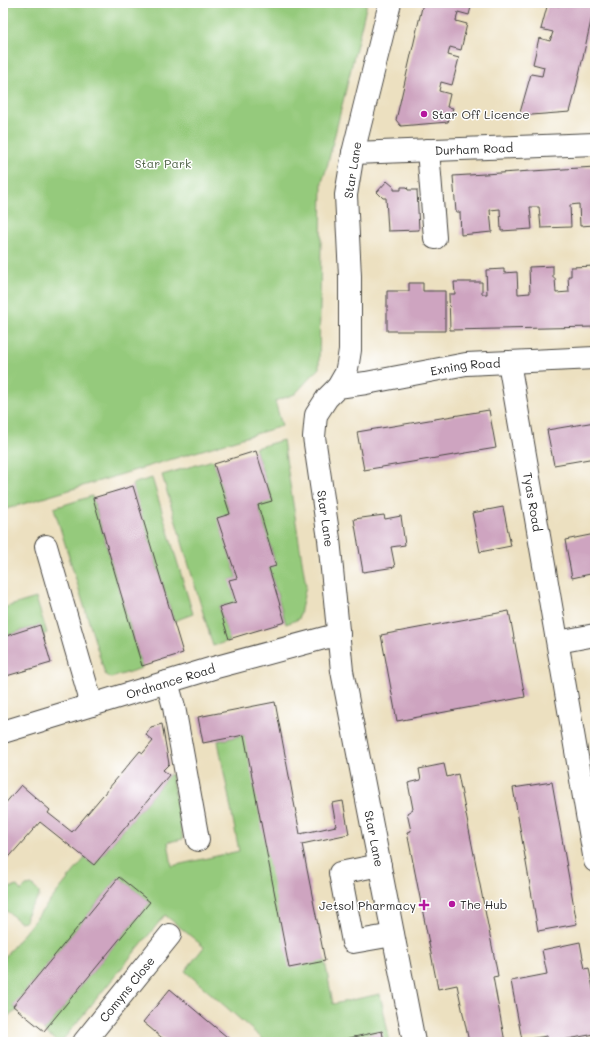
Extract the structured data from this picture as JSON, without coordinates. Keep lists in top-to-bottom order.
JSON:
{
  "streets": {
    "street": [
      "Durham Road",
      "Star Lane",
      "Exning Road",
      "Tyas Road",
      "Ordnance Road",
      "Comyns Close"
    ]
  },
  "crossings": [
    ["Durham Road", "Star Lane"],
    ["Star Lane", "Exning Road"],
    ["Star Lane", "Ordnance Road"],
    ["Exning Road", "Tyas Road"]
  ],
  "parks": ["Star Park"],
  "places": {
    "other": ["Star Off Licence", "The Hub"],
    "health": ["Jetsol Pharmacy"]
  }
}
